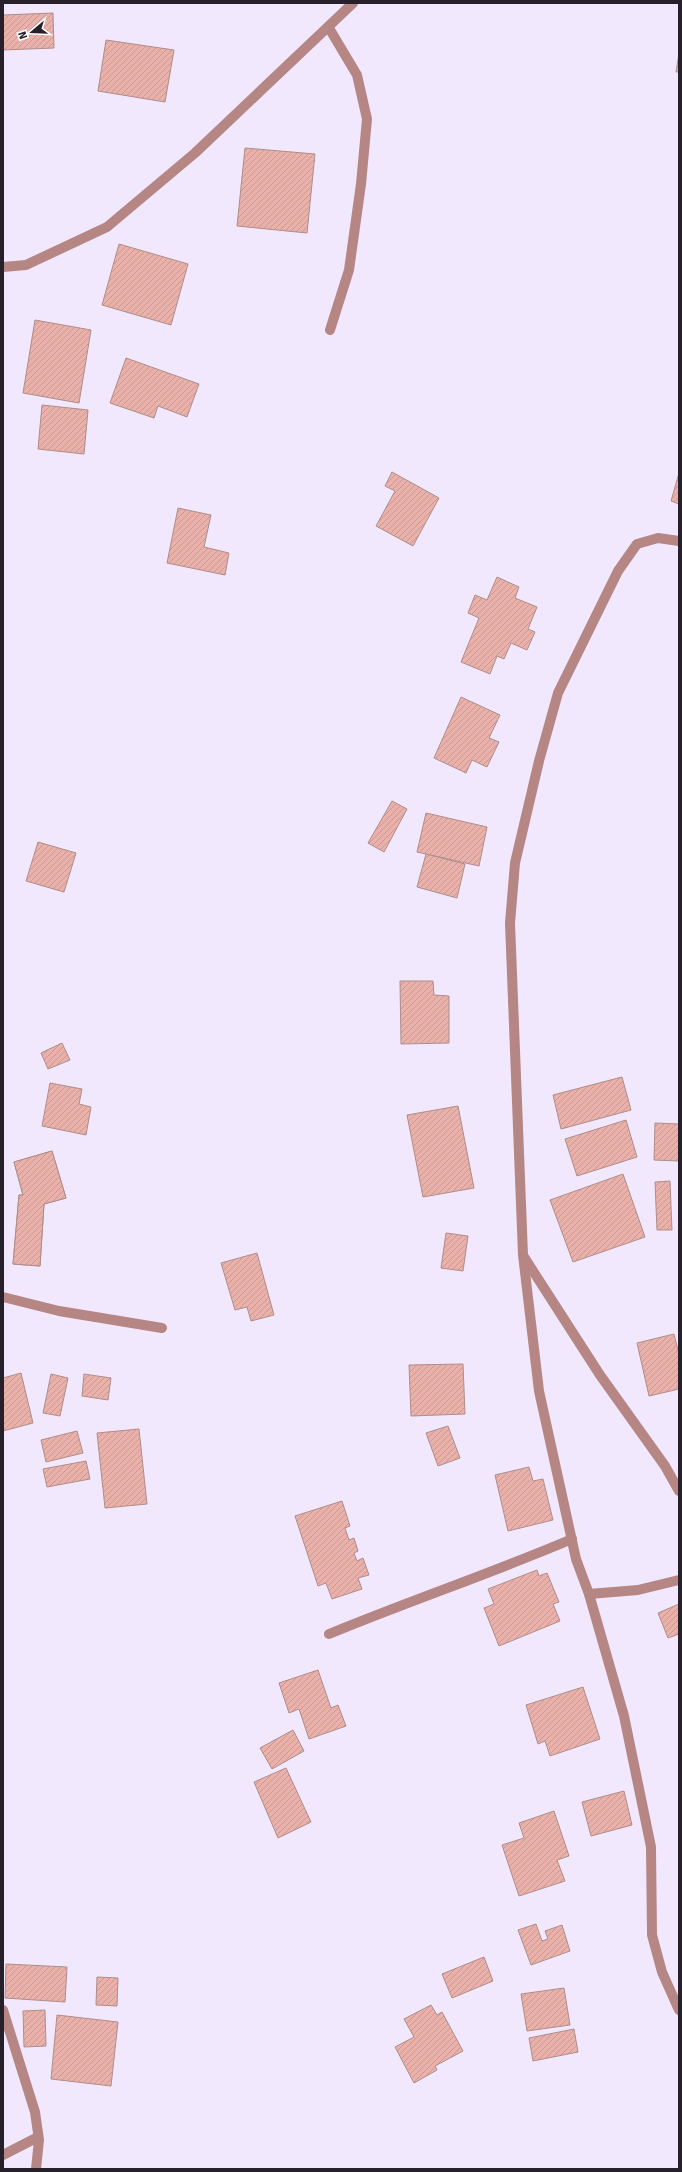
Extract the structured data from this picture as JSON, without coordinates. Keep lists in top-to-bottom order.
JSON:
{
  "north": "left"
}
